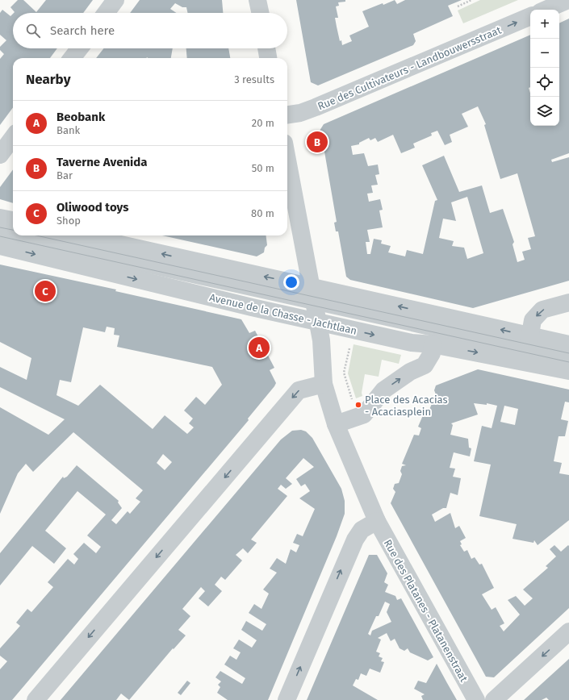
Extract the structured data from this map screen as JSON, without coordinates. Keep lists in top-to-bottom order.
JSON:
{
  "streets": {
    "street": ["Rue des Cultivateurs - Landbouwersstraat", "Avenue de la Chasse - Jachtlaan", "Rue des Platanes - Platanenstraat"]
  },
  "one_way": ["Rue des Cultivateurs - Landbouwersstraat"],
  "places": ["Place des Acacias - Acaciasplein"],
  "page": {
    "map_buttons": ["+", "−"],
    "search": "Search here",
    "heading": ["Nearby", "3 results"],
    "list": [
      {
        "mark": "A",
        "name": "Beobank",
        "note": "Bank",
        "value": "20 m"
      },
      {
        "mark": "B",
        "name": "Taverne Avenida",
        "note": "Bar",
        "value": "50 m"
      },
      {
        "mark": "C",
        "name": "Oliwood toys",
        "note": "Shop",
        "value": "80 m"
      }
    ],
    "pins": ["B", "C", "A"]
  }
}
